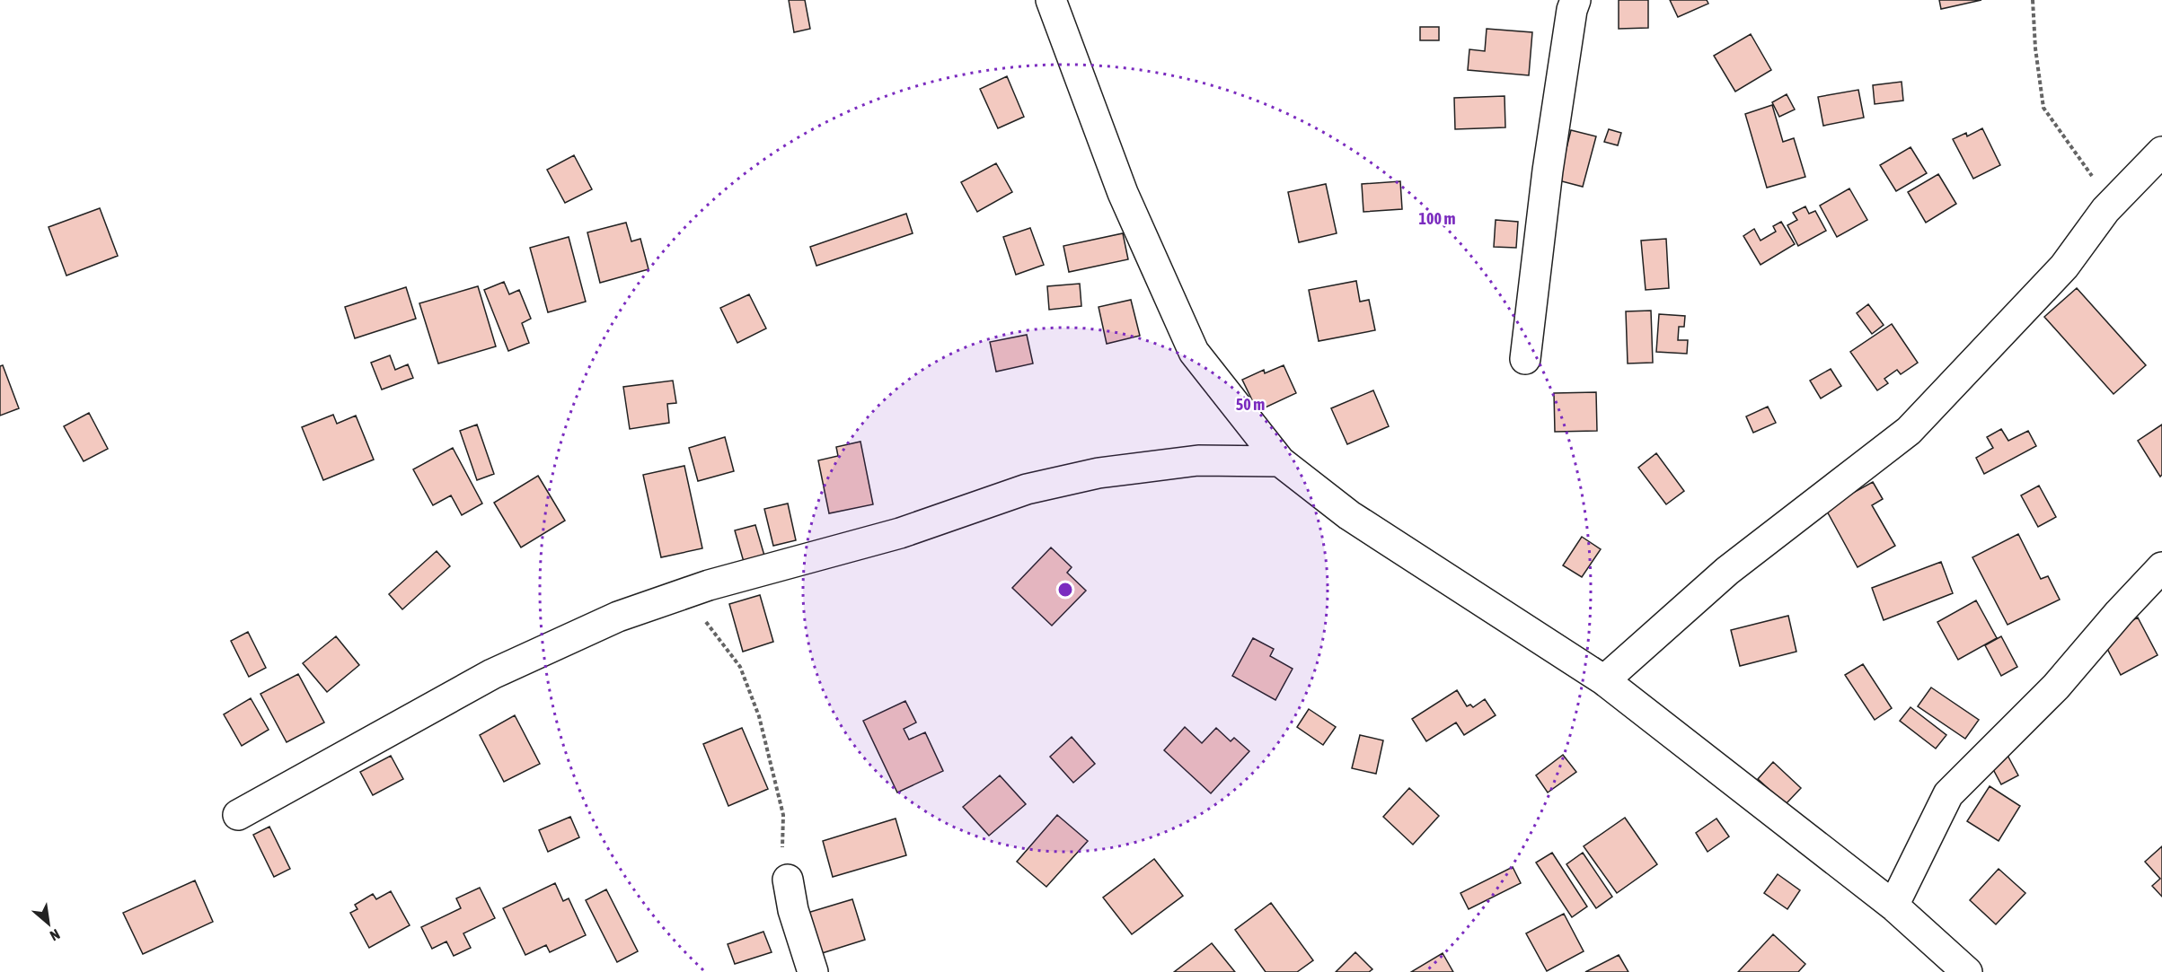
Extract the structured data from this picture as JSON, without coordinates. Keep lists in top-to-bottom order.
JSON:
{
  "north": "bottom right",
  "rings": ["100 m", "50 m"]
}
